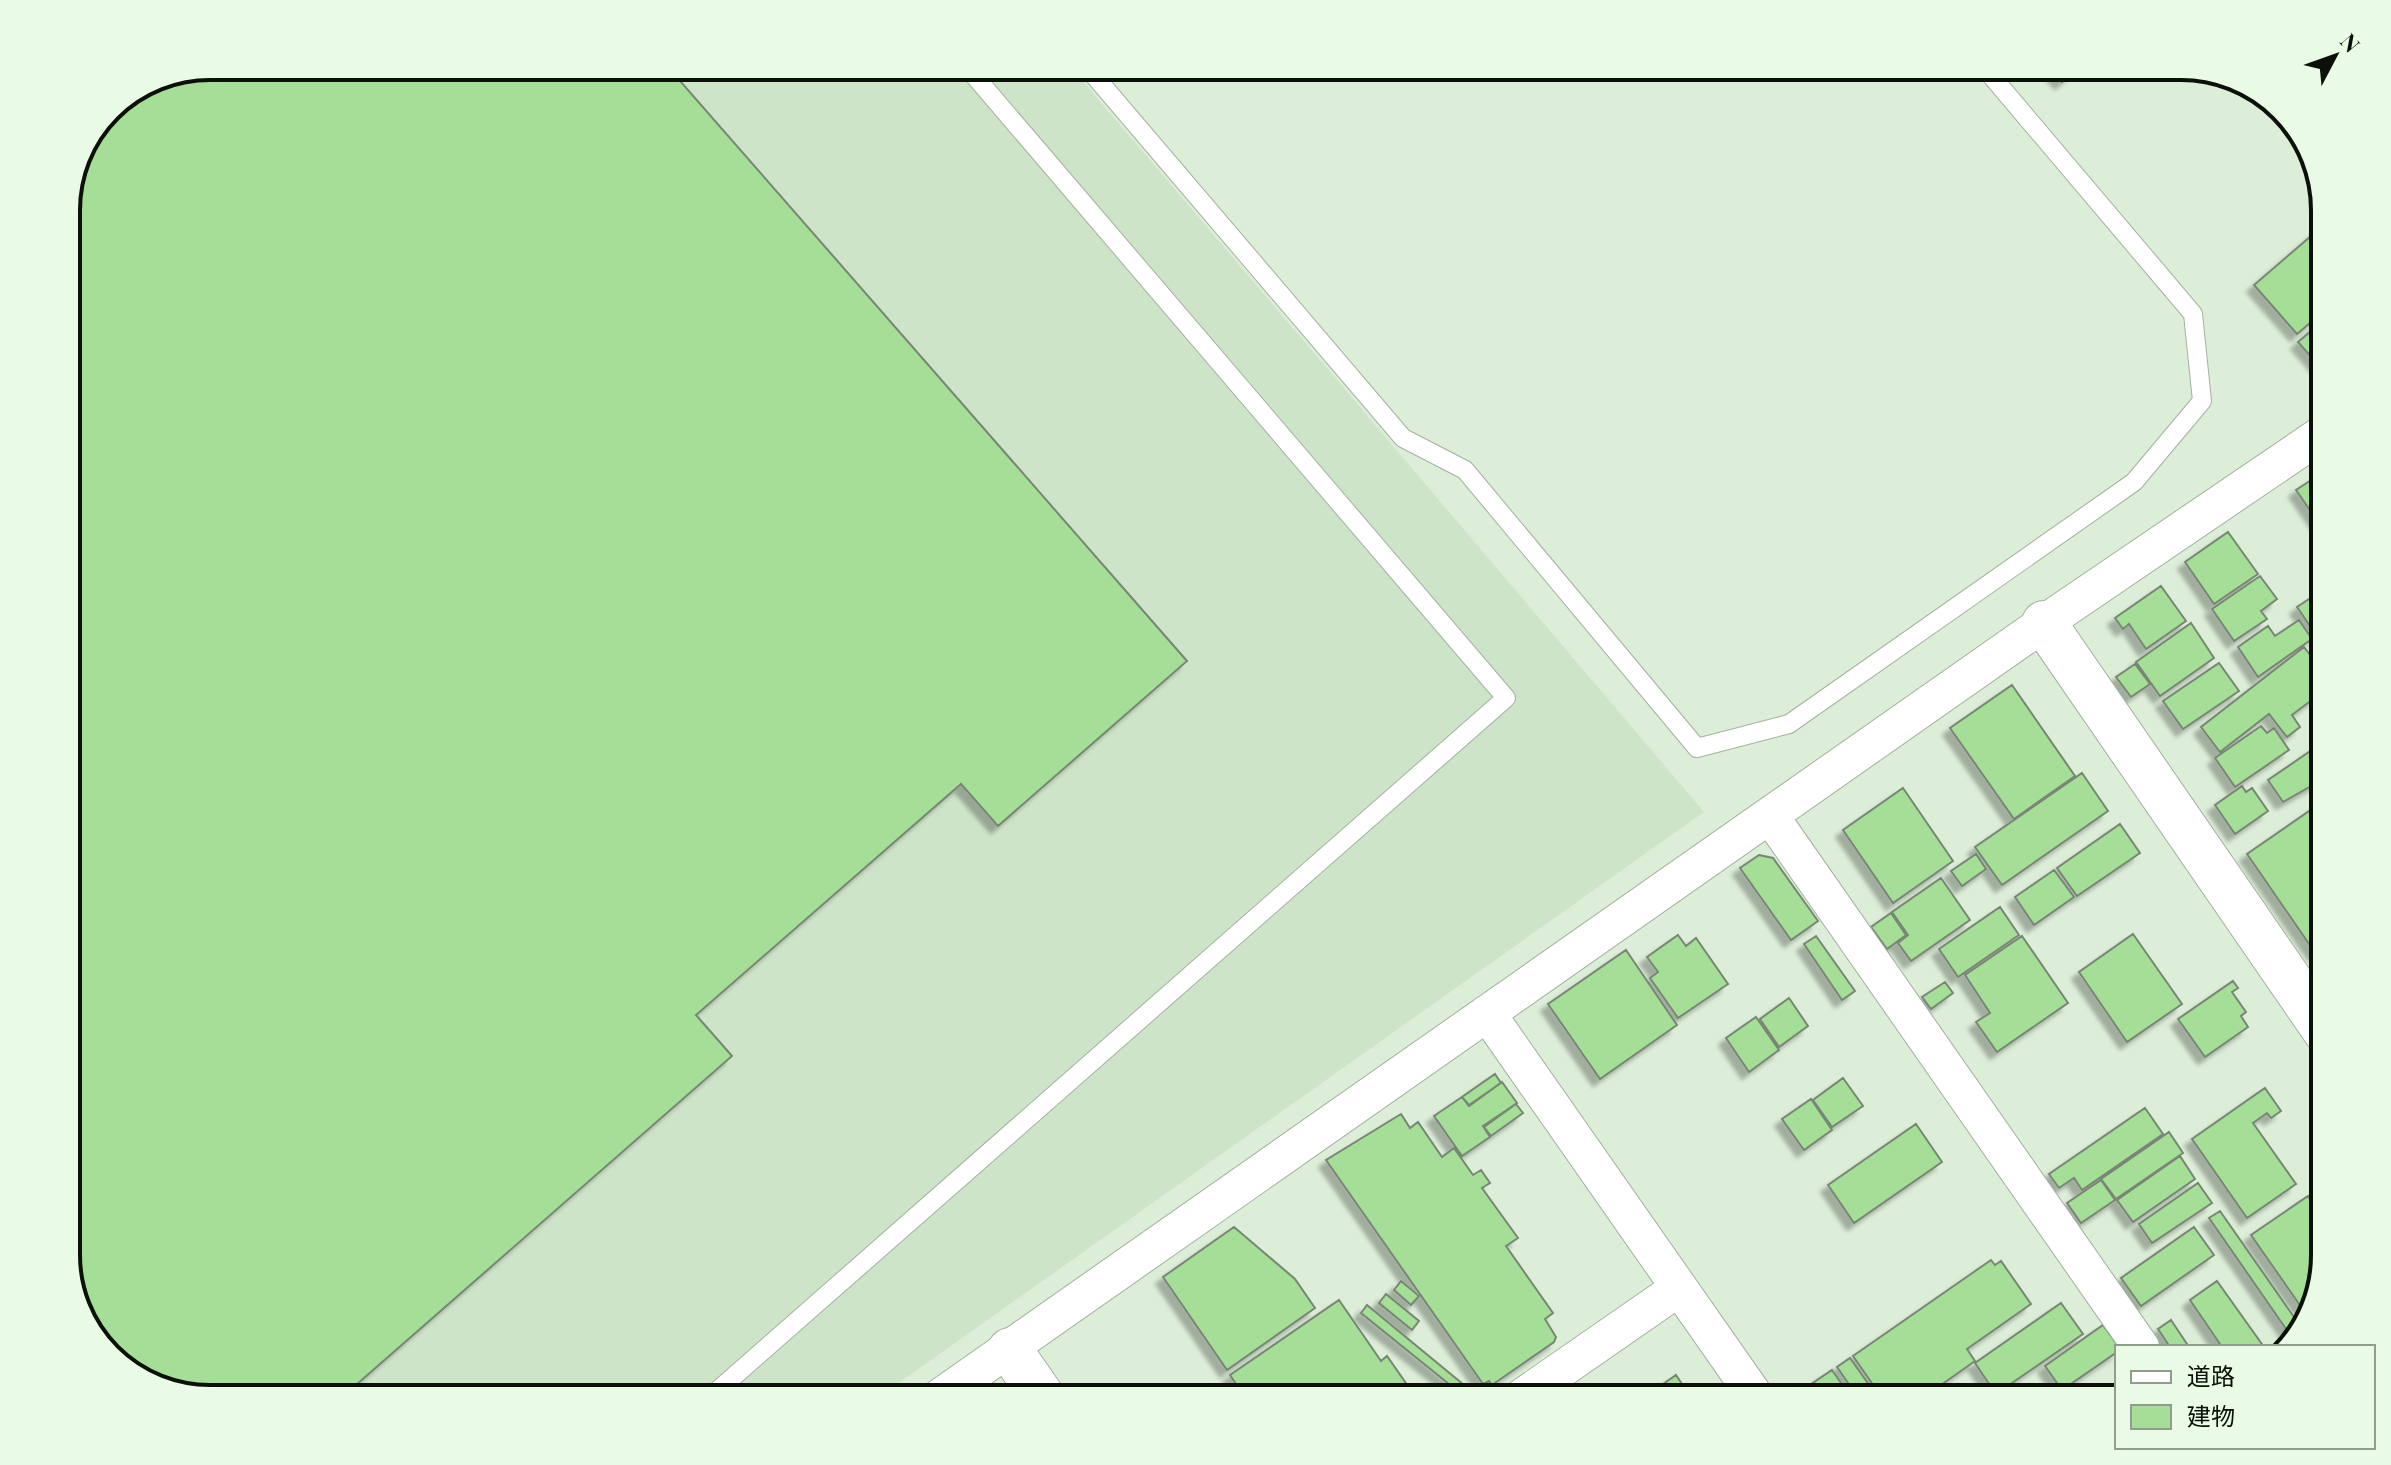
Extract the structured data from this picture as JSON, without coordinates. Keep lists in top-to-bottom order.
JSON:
{
  "legend": ["道路", "建物"],
  "north": "top right"
}
